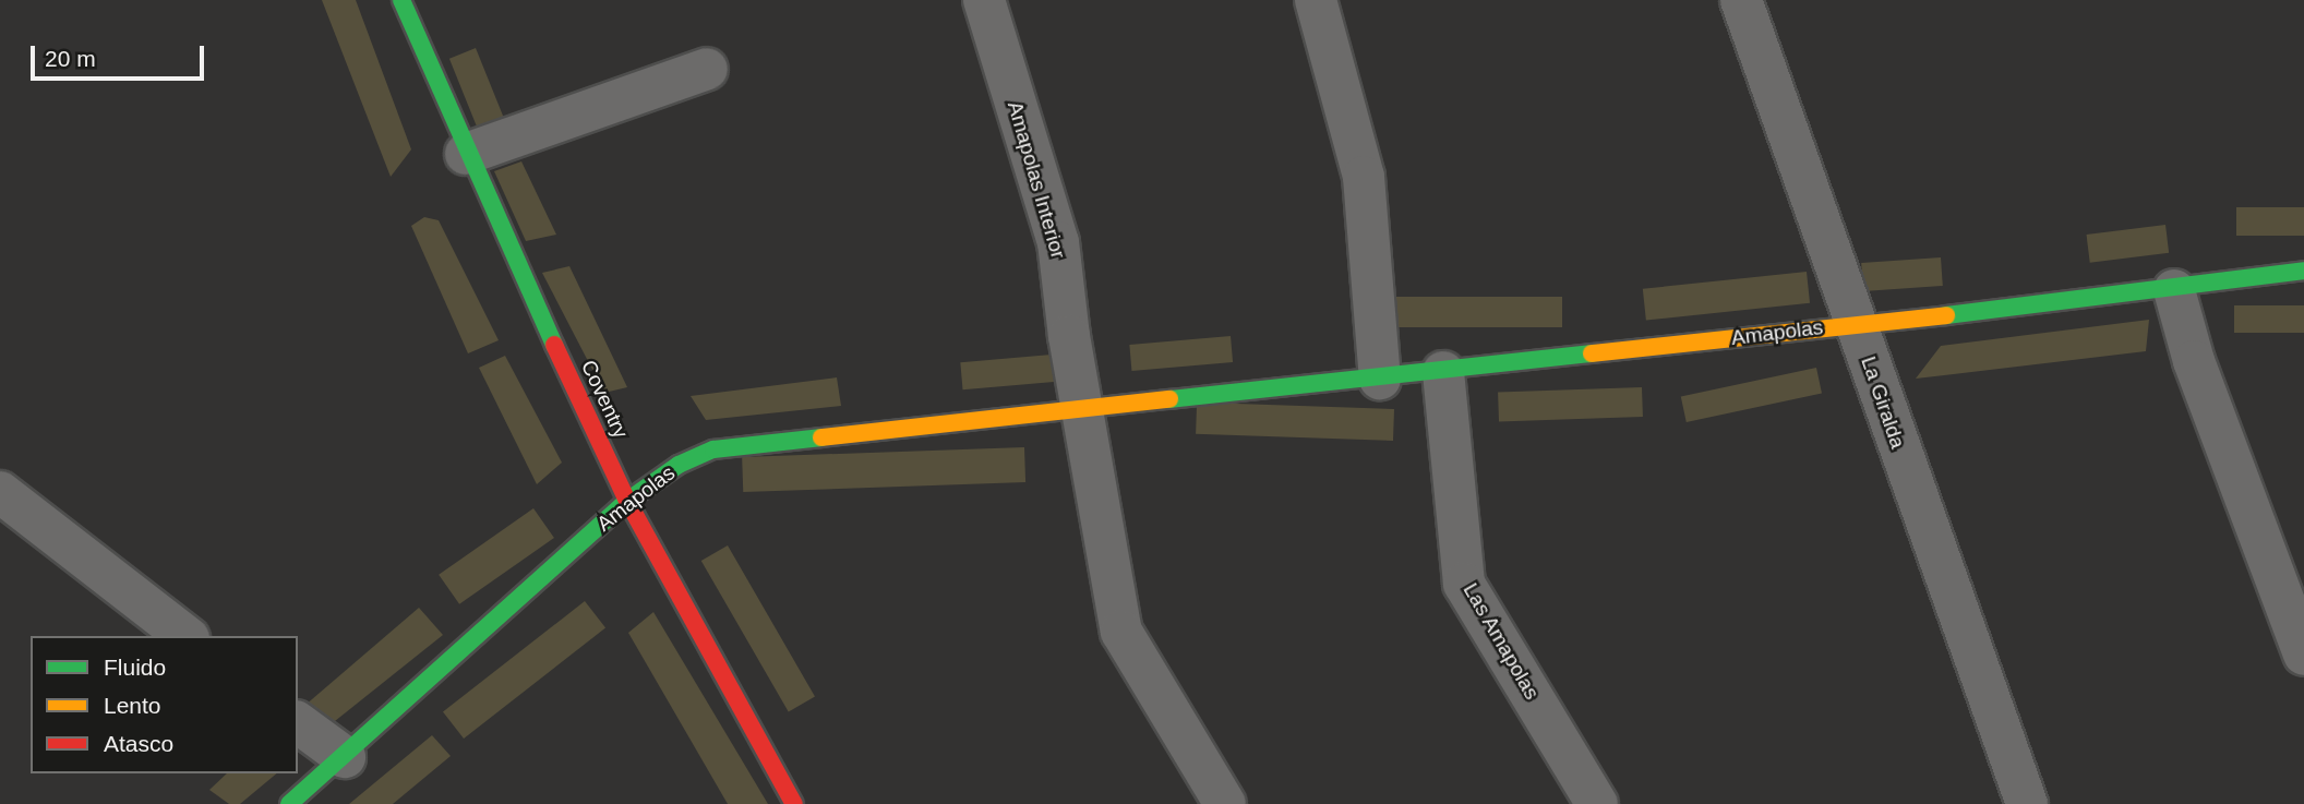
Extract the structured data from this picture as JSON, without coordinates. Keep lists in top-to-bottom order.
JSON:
{
  "streets": {
    "street": [
      "Amapolas Interior",
      "Amapolas",
      "Coventry",
      "La Giralda",
      "Las Amapolas"
    ]
  },
  "crossings": [
    ["Amapolas Interior", "Amapolas"],
    ["Amapolas", "Coventry"],
    ["Amapolas", "La Giralda"],
    ["Amapolas", "Las Amapolas"]
  ],
  "legend": ["Fluido", "Lento", "Atasco"],
  "scale_bar": "20 m"
}
